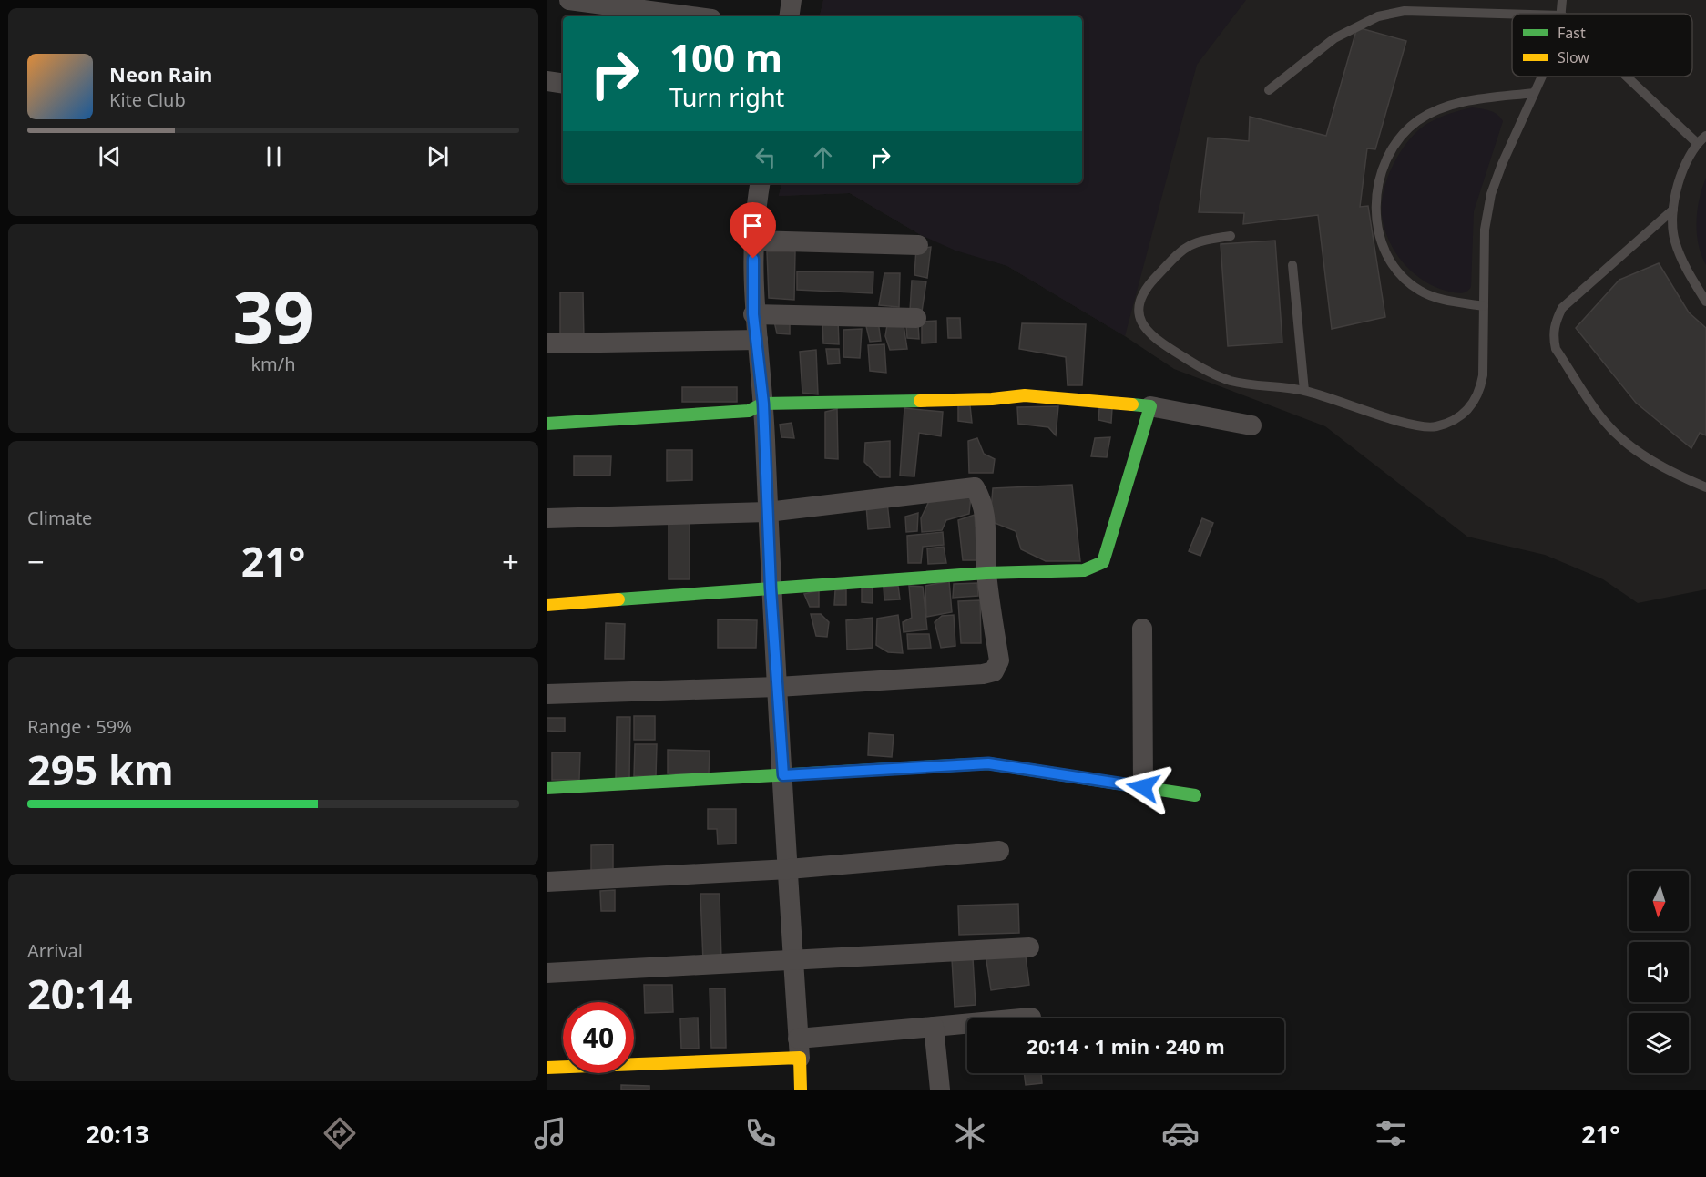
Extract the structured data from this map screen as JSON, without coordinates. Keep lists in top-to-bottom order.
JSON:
{
  "legend": ["Fast", "Slow"],
  "north": "bottom",
  "page": {
    "turn": ["100 m", "Turn right"],
    "song": ["Neon Rain", "Kite Club"],
    "tile": [
      ["39", "km/h"],
      "Climate",
      ["Range · 59%", "295 km"],
      ["Arrival", "20:14"]
    ],
    "heat": ["−", "21°", "+"],
    "limit": "40",
    "trip": "20:14 · 1 min · 240 m",
    "tabs": ["20:13", "21°"]
  }
}
